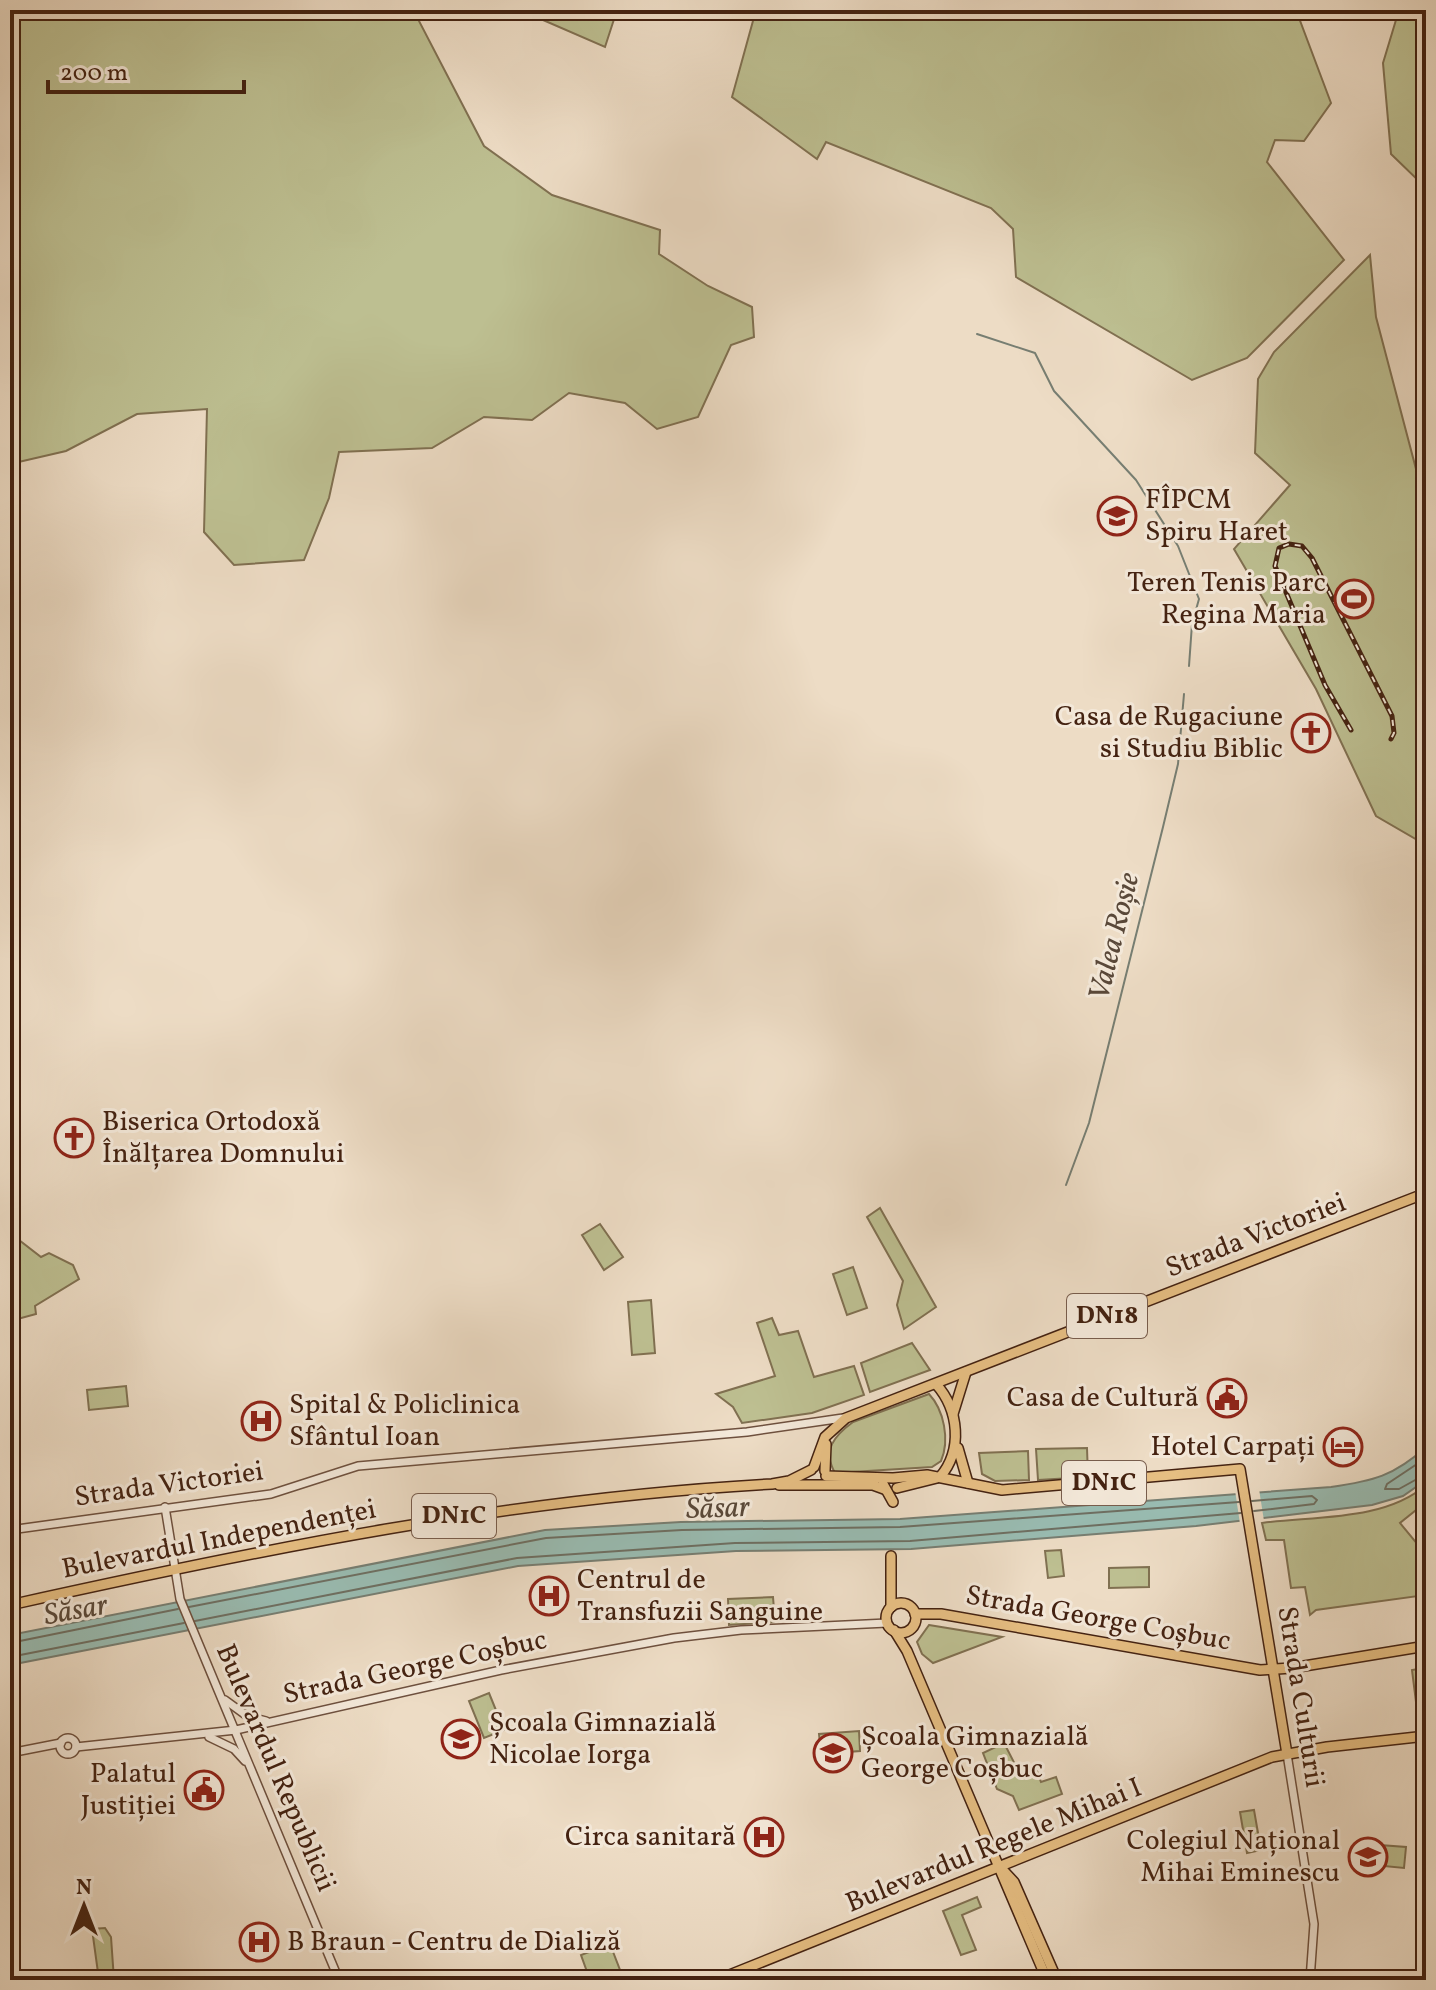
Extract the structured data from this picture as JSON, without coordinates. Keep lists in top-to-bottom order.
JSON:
{
  "streets": {
    "main road": [
      "Strada Victoriei",
      "DN18",
      "DN1C",
      "Bulevardul Independenței",
      "Strada George Coșbuc",
      "Strada Culturii",
      "Bulevardul Regele Mihai I"
    ],
    "street": ["Bulevardul Republicii"]
  },
  "crossings": [
    ["Strada Victoriei", "Bulevardul Independenței"],
    ["Strada Victoriei", "Bulevardul Republicii"],
    ["Bulevardul Independenței", "Strada Culturii"],
    ["Bulevardul Independenței", "Bulevardul Republicii"],
    ["Strada George Coșbuc", "Strada Culturii"],
    ["Strada George Coșbuc", "Bulevardul Republicii"],
    ["Strada Culturii", "Bulevardul Regele Mihai I"]
  ],
  "water": ["Valea Roșie", "Săsar"],
  "places": {
    "school or university": [
      "FÎPCM Spiru Haret",
      "Școala Gimnazială Nicolae Iorga",
      "Școala Gimnazială George Coșbuc",
      "Colegiul Național Mihai Eminescu"
    ],
    "sports": ["Teren Tenis Parc Regina Maria"],
    "church": ["Casa de Rugaciune si Studiu Biblic", "Biserica Ortodoxă Înălțarea Domnului"],
    "public building": ["Casa de Cultură", "Palatul Justiției"],
    "hospital": [
      "Spital & Policlinica Sfântul Ioan",
      "Centrul de Transfuzii Sanguine",
      "Circa sanitară",
      "B Braun - Centru de Dializă"
    ],
    "hotel": ["Hotel Carpați"]
  },
  "scale_bar": "200 m",
  "north": "top"
}
